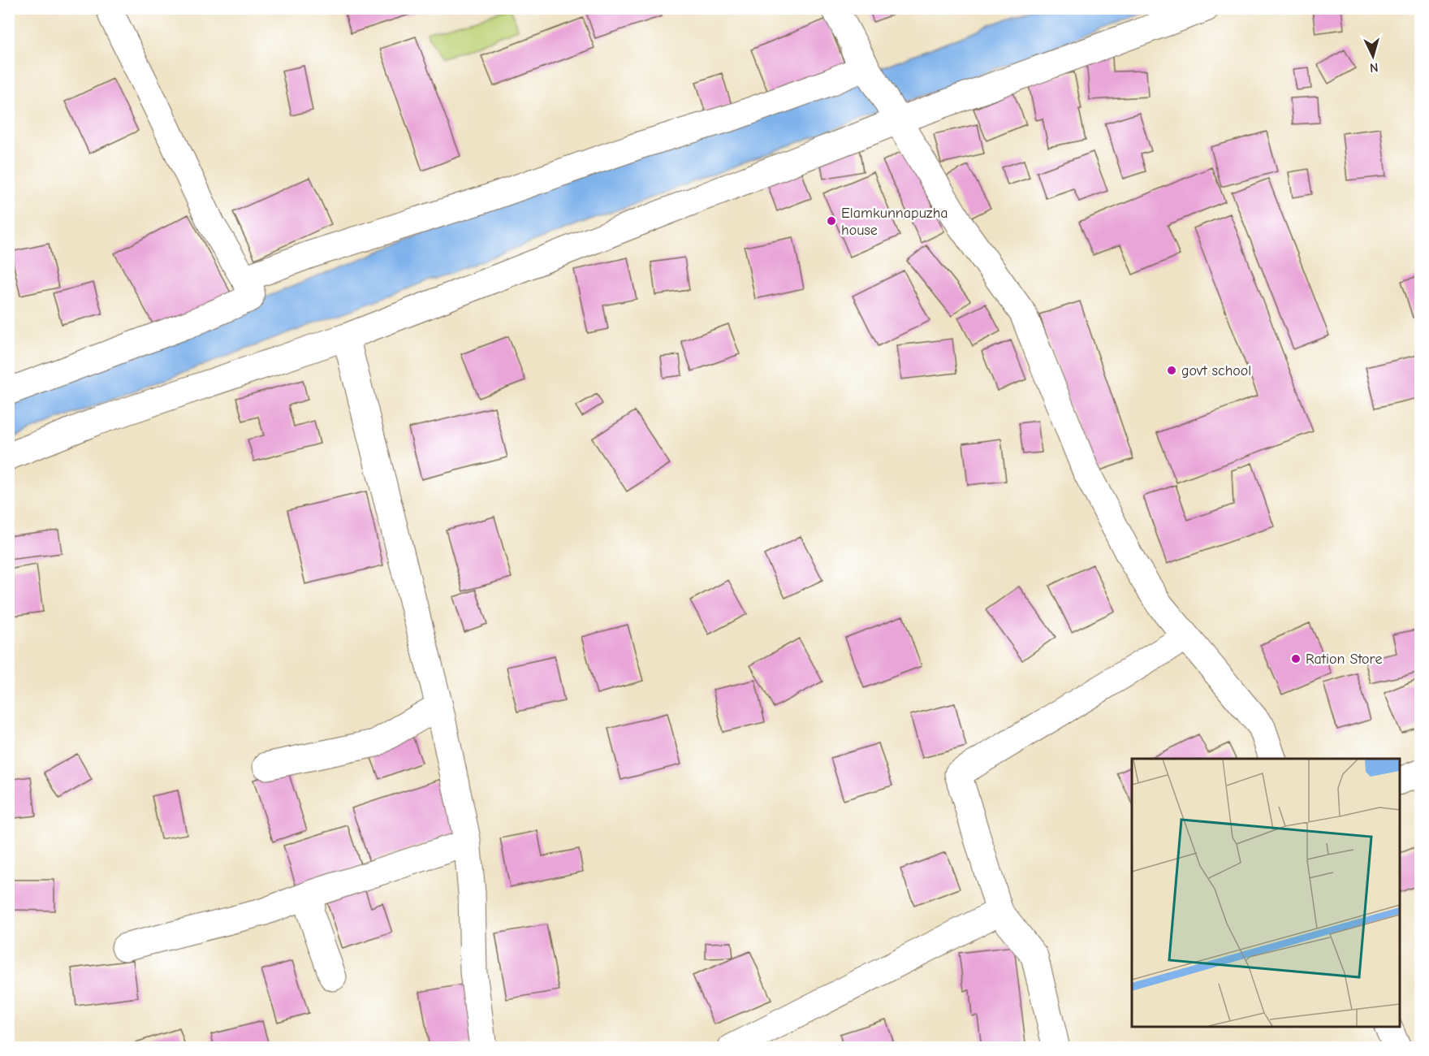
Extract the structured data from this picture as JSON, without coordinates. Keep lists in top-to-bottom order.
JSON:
{
  "places": ["Elamkunnapuzha house", "govt school", "Ration Store"],
  "north": "bottom"
}
